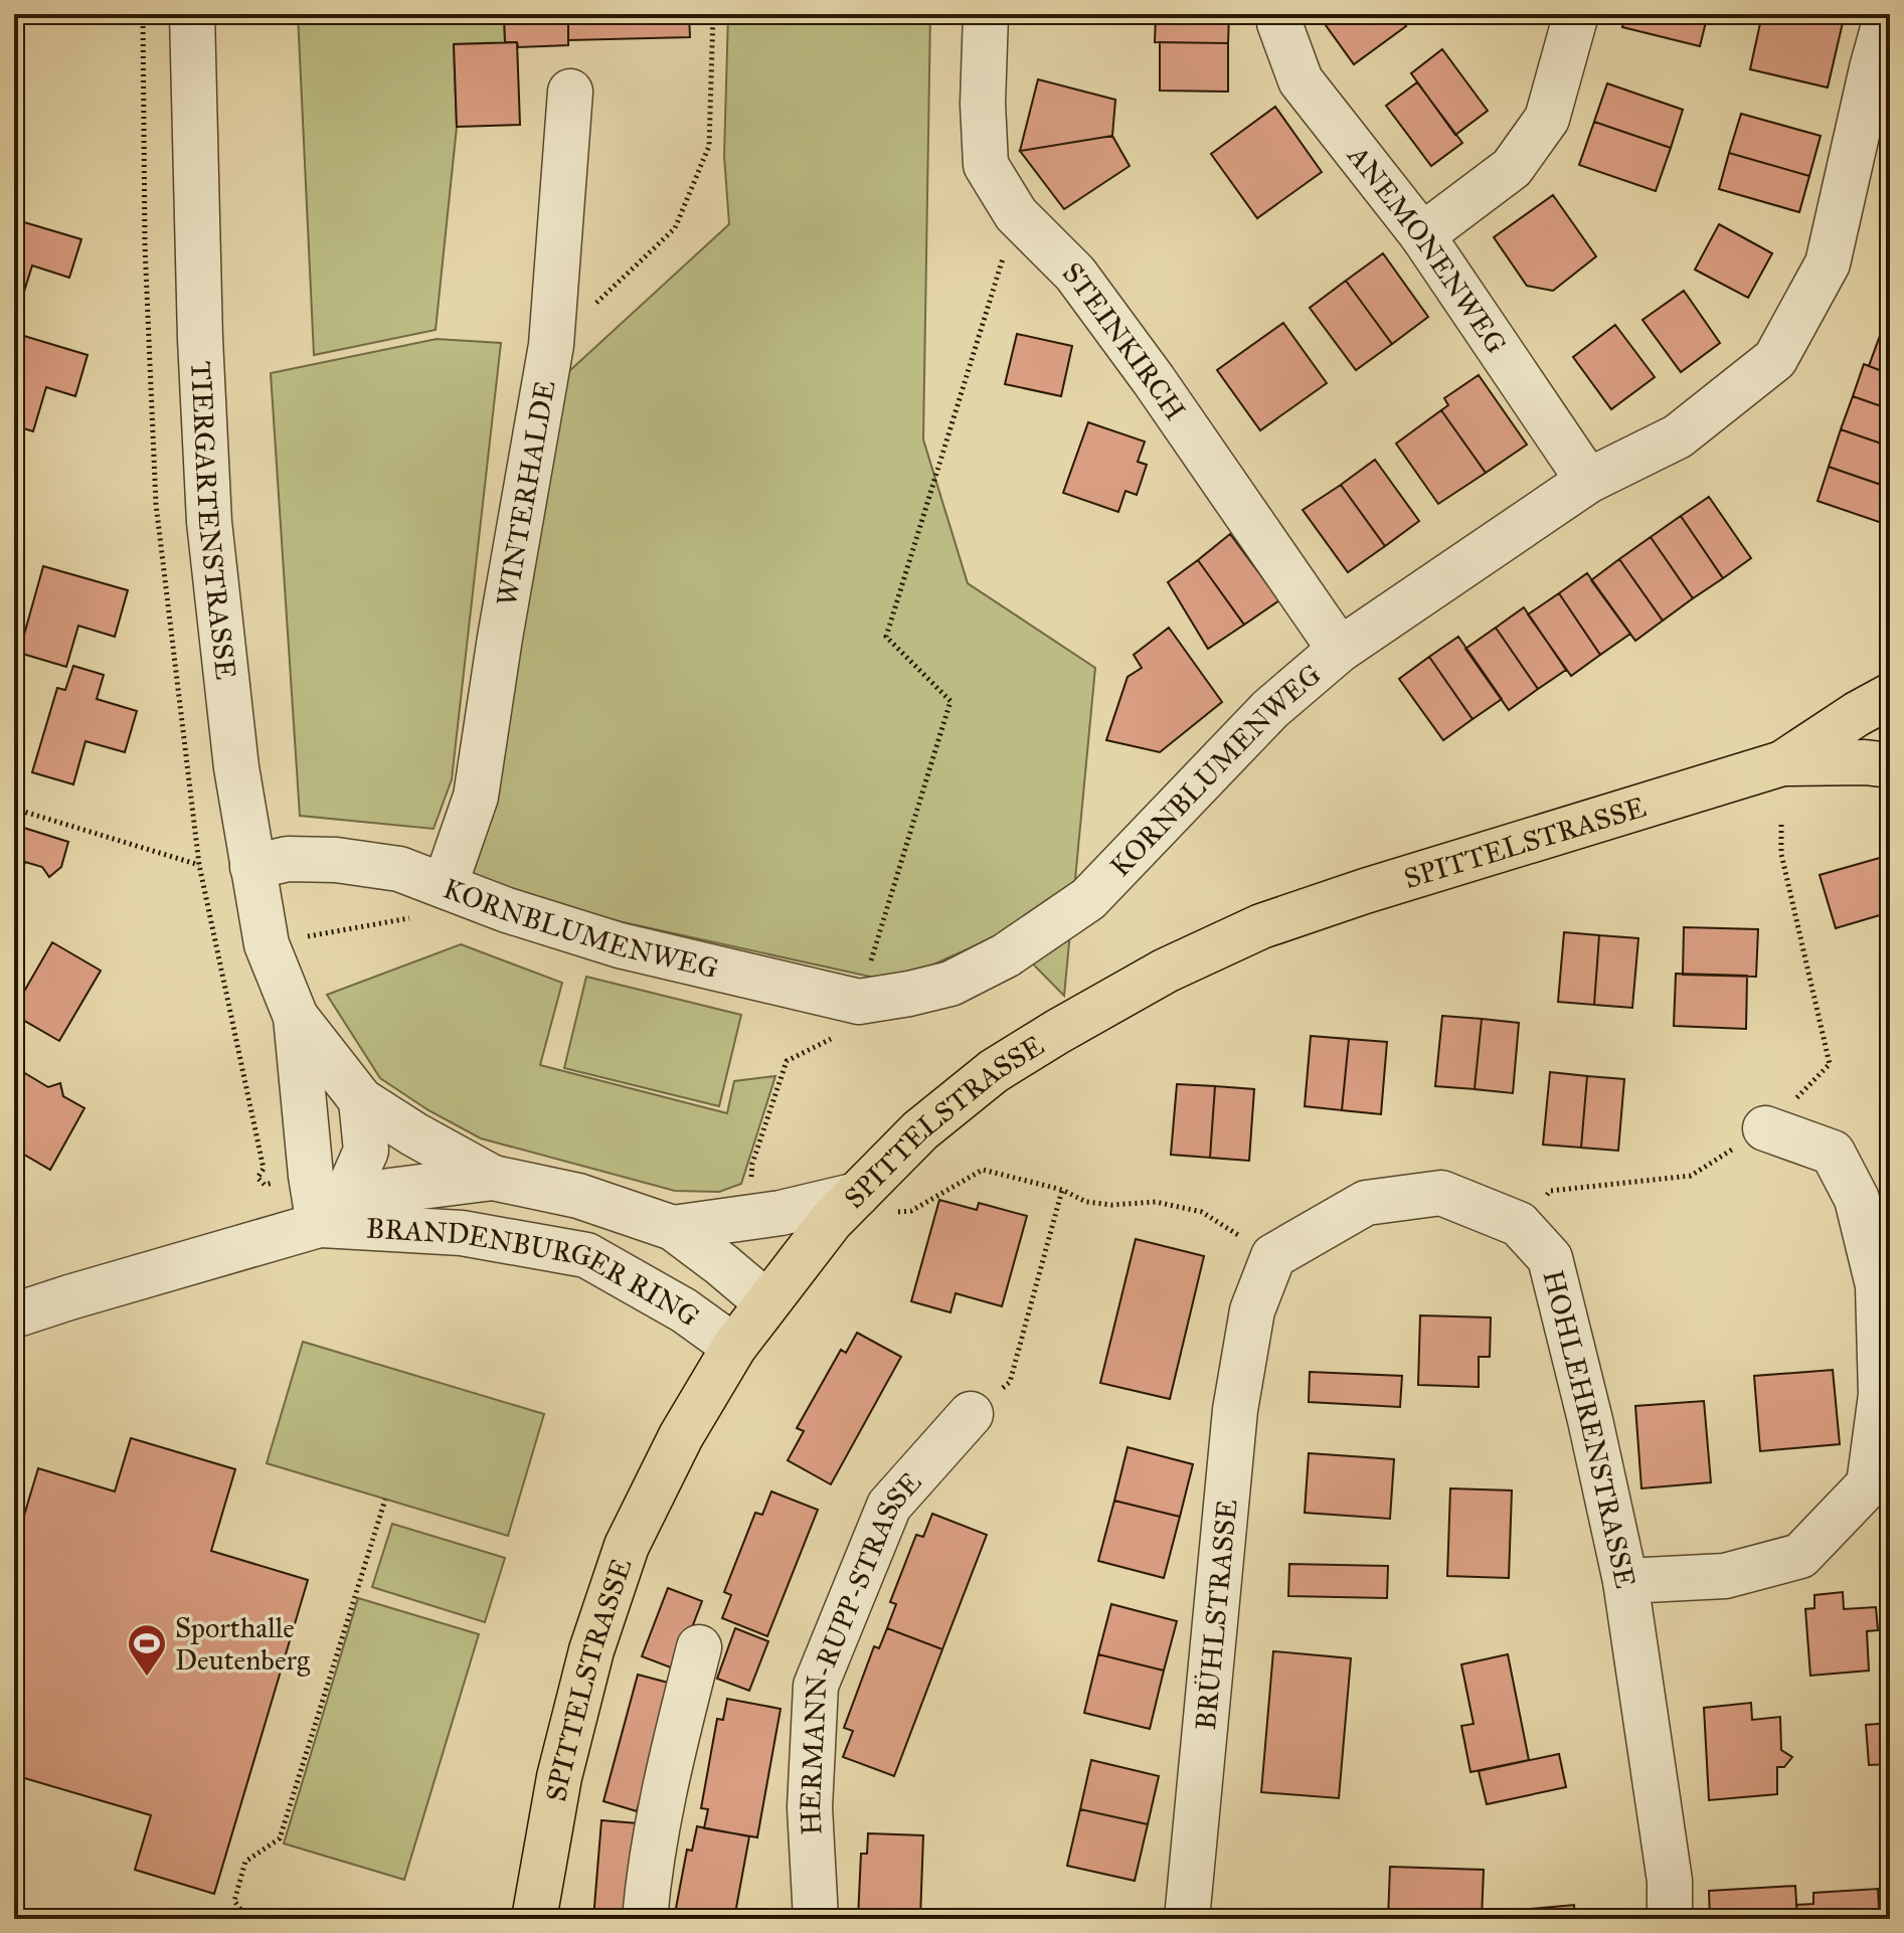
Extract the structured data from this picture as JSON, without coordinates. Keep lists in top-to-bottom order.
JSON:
{
  "streets": {
    "main road": ["SPITTELSTRASSE"],
    "street": [
      "ANEMONENWEG",
      "STEINKIRCH",
      "WINTERHALDE",
      "TIERGARTENSTRASSE",
      "KORNBLUMENWEG",
      "BRANDENBURGER RING",
      "HOHLEHRENSTRASSE",
      "BRÜHLSTRASSE",
      "HERMANN-RUPP-STRASSE"
    ]
  },
  "crossings": [
    ["ANEMONENWEG", "KORNBLUMENWEG"],
    ["STEINKIRCH", "KORNBLUMENWEG"],
    ["WINTERHALDE", "KORNBLUMENWEG"],
    ["TIERGARTENSTRASSE", "KORNBLUMENWEG"],
    ["TIERGARTENSTRASSE", "BRANDENBURGER RING"],
    ["SPITTELSTRASSE", "BRANDENBURGER RING"],
    ["HOHLEHRENSTRASSE", "BRÜHLSTRASSE"]
  ],
  "places": {
    "sports": ["Sporthalle Deutenberg"]
  }
}
